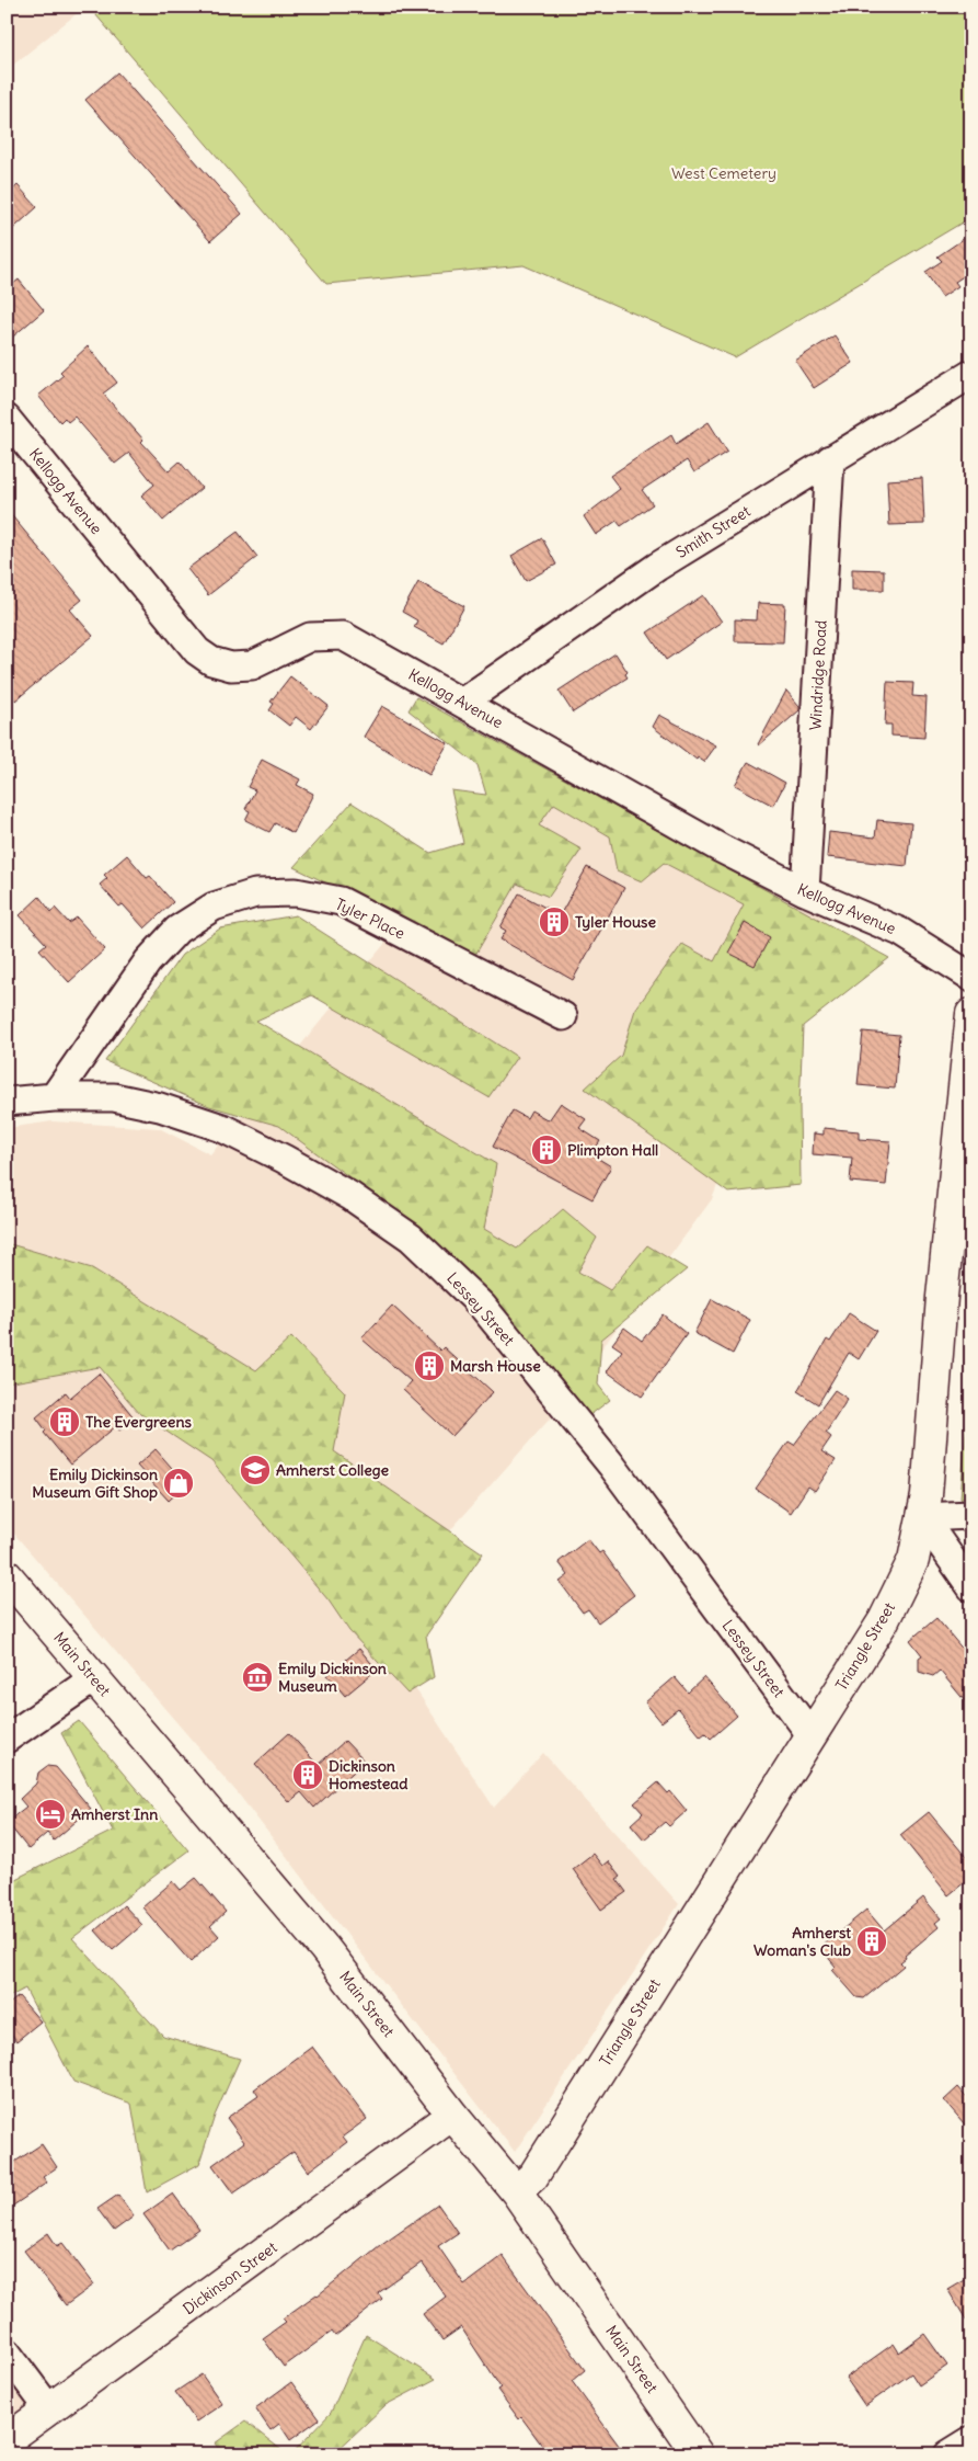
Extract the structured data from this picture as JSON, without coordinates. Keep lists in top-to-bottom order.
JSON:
{
  "streets": {
    "main road": ["Triangle Street", "Main Street", "Dickinson Street"],
    "street": [
      "Kellogg Avenue",
      "Smith Street",
      "Windridge Road",
      "Tyler Place",
      "Lessey Street"
    ]
  },
  "crossings": [
    ["Kellogg Avenue", "Smith Street"],
    ["Kellogg Avenue", "Windridge Road"],
    ["Smith Street", "Windridge Road"],
    ["Tyler Place", "Lessey Street"],
    ["Lessey Street", "Triangle Street"],
    ["Triangle Street", "Main Street"],
    ["Main Street", "Dickinson Street"]
  ],
  "parks": ["West Cemetery"],
  "places": {
    "building": [
      "Tyler House",
      "Plimpton Hall",
      "Marsh House",
      "The Evergreens",
      "Dickinson Homestead",
      "Amherst Woman's Club"
    ],
    "school or university": ["Amherst College"],
    "shop": ["Emily Dickinson Museum Gift Shop"],
    "museum": ["Emily Dickinson Museum"],
    "hotel": ["Amherst Inn"]
  }
}
